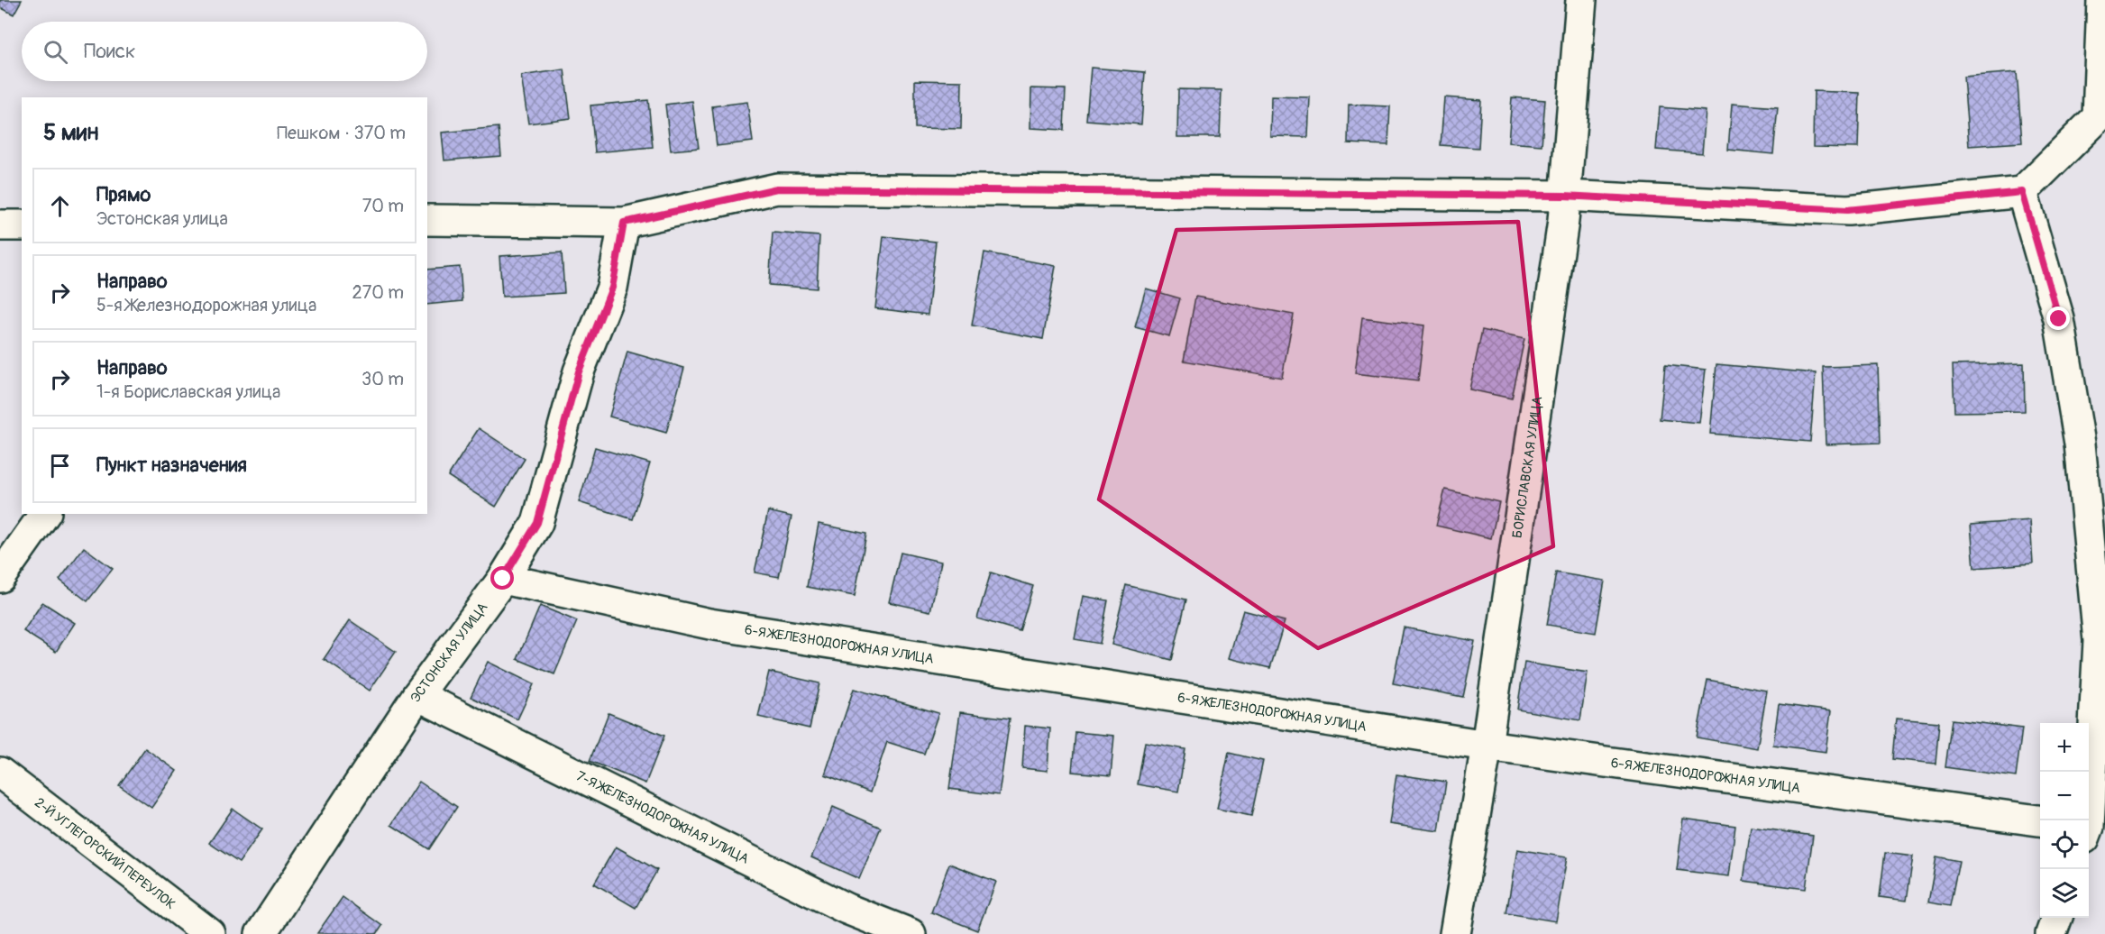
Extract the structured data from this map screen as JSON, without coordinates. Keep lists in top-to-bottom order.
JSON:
{
  "streets": {
    "street": [
      "БОРИСЛАВСКАЯ УЛИЦА",
      "6-Я ЖЕЛЕЗНОДОРОЖНАЯ УЛИЦА",
      "ЭСТОНСКАЯ УЛИЦА",
      "7-Я ЖЕЛЕЗНОДОРОЖНАЯ УЛИЦА",
      "2-Й УГЛЕГОРСКИЙ ПЕРЕУЛОК"
    ]
  },
  "crossings": [
    ["БОРИСЛАВСКАЯ УЛИЦА", "6-Я ЖЕЛЕЗНОДОРОЖНАЯ УЛИЦА"],
    ["6-Я ЖЕЛЕЗНОДОРОЖНАЯ УЛИЦА", "ЭСТОНСКАЯ УЛИЦА"],
    ["ЭСТОНСКАЯ УЛИЦА", "7-Я ЖЕЛЕЗНОДОРОЖНАЯ УЛИЦА"]
  ],
  "page": {
    "search": "Поиск",
    "heading": ["5 мин", "Пешком · 370 m"],
    "list": [
      ["Прямо", "Эстонская улица", "70 m"],
      ["Направо", "5-я Железнодорожная улица", "270 m"],
      ["Направо", "1-я Бориславская улица", "30 m"],
      "Пункт назначения"
    ],
    "map_buttons": ["+", "−"]
  }
}
